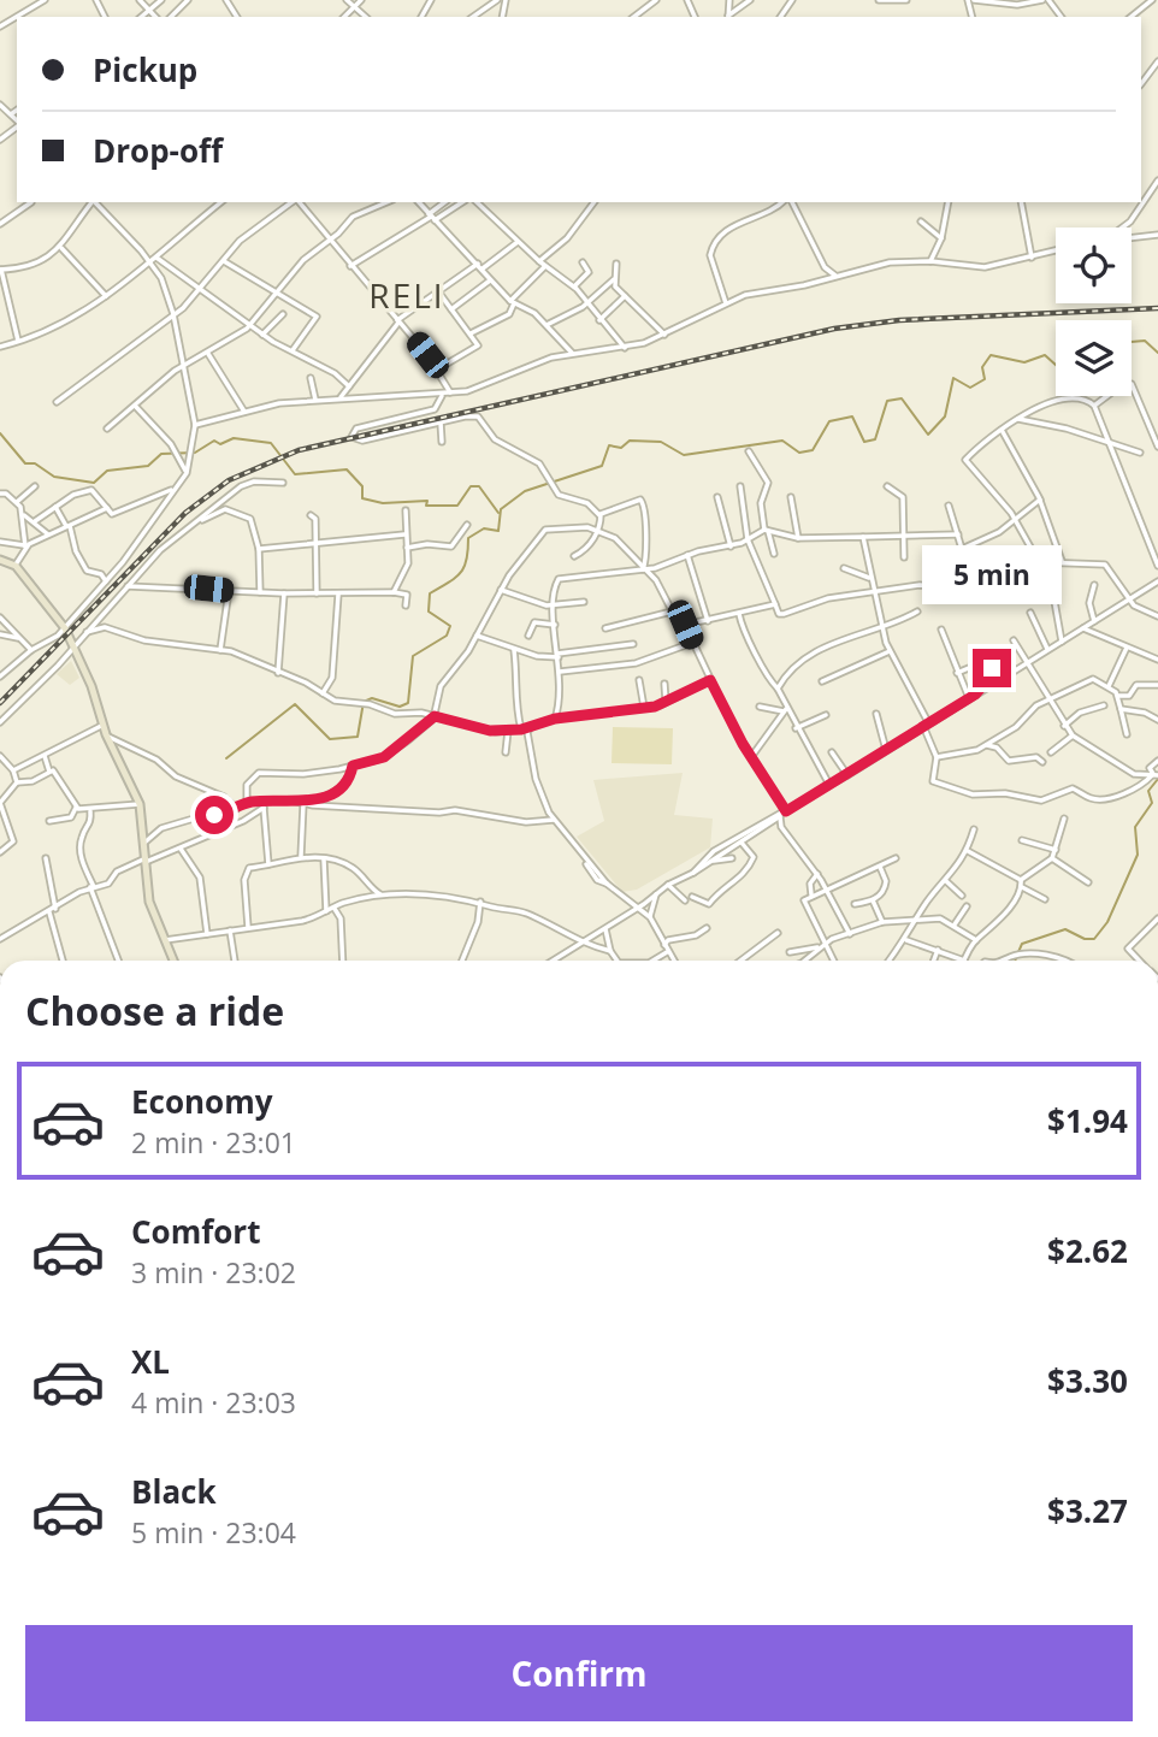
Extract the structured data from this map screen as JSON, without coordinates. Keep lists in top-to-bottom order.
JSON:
{
  "districts": ["RELI"],
  "page": {
    "banner": ["Pickup", "Drop-off"],
    "bubble": "5 min",
    "heading": "Choose a ride",
    "list": [
      {
        "name": "Economy",
        "note": "2 min · 23:01",
        "value": "$1.94"
      },
      {
        "name": "Comfort",
        "note": "3 min · 23:02",
        "value": "$2.62"
      },
      {
        "name": "XL",
        "note": "4 min · 23:03",
        "value": "$3.30"
      },
      {
        "name": "Black",
        "note": "5 min · 23:04",
        "value": "$3.27"
      }
    ],
    "buttons": "Confirm"
  }
}
